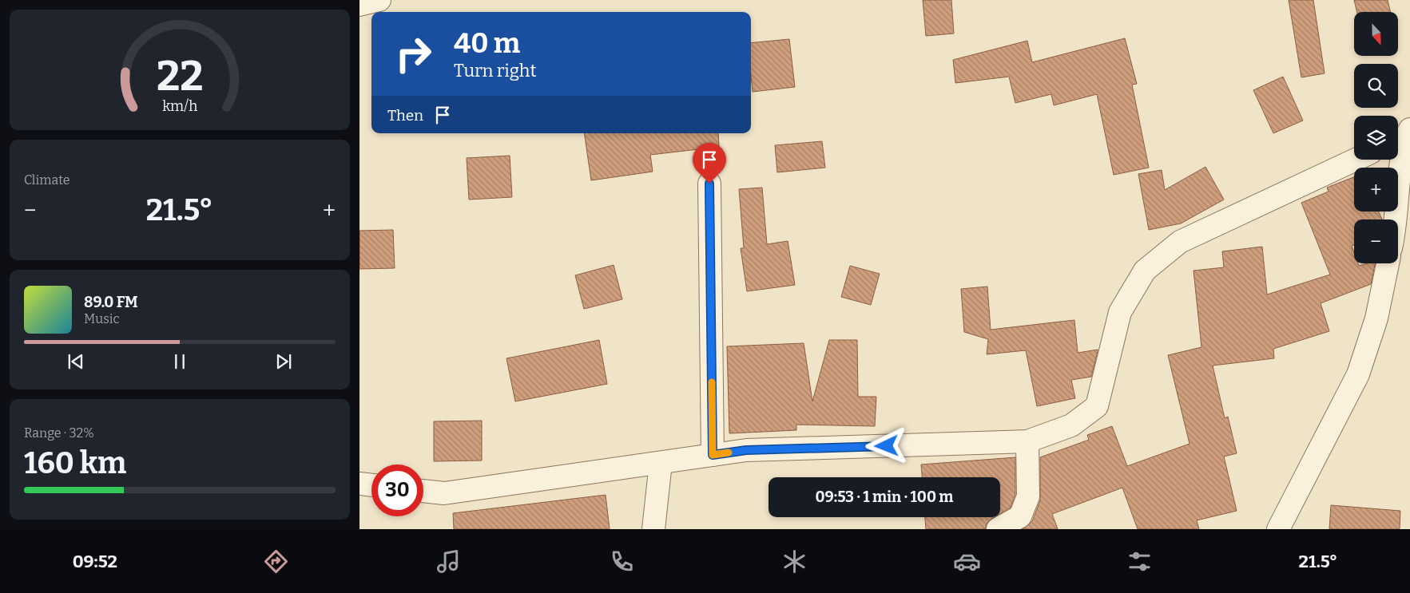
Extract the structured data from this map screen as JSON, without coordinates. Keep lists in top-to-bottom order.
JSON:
{
  "north": "bottom",
  "page": {
    "map_buttons": ["+", "−"],
    "turn": ["40 m", "Turn right"],
    "then": "Then",
    "tile": [
      "Climate",
      ["Range · 32%", "160 km"]
    ],
    "heat": ["−", "21.5°", "+"],
    "song": ["89.0 FM", "Music"],
    "limit": "30",
    "trip": "09:53 · 1 min · 100 m",
    "tabs": ["09:52", "21.5°"],
    "gauge": ["22", "km/h"]
  }
}
